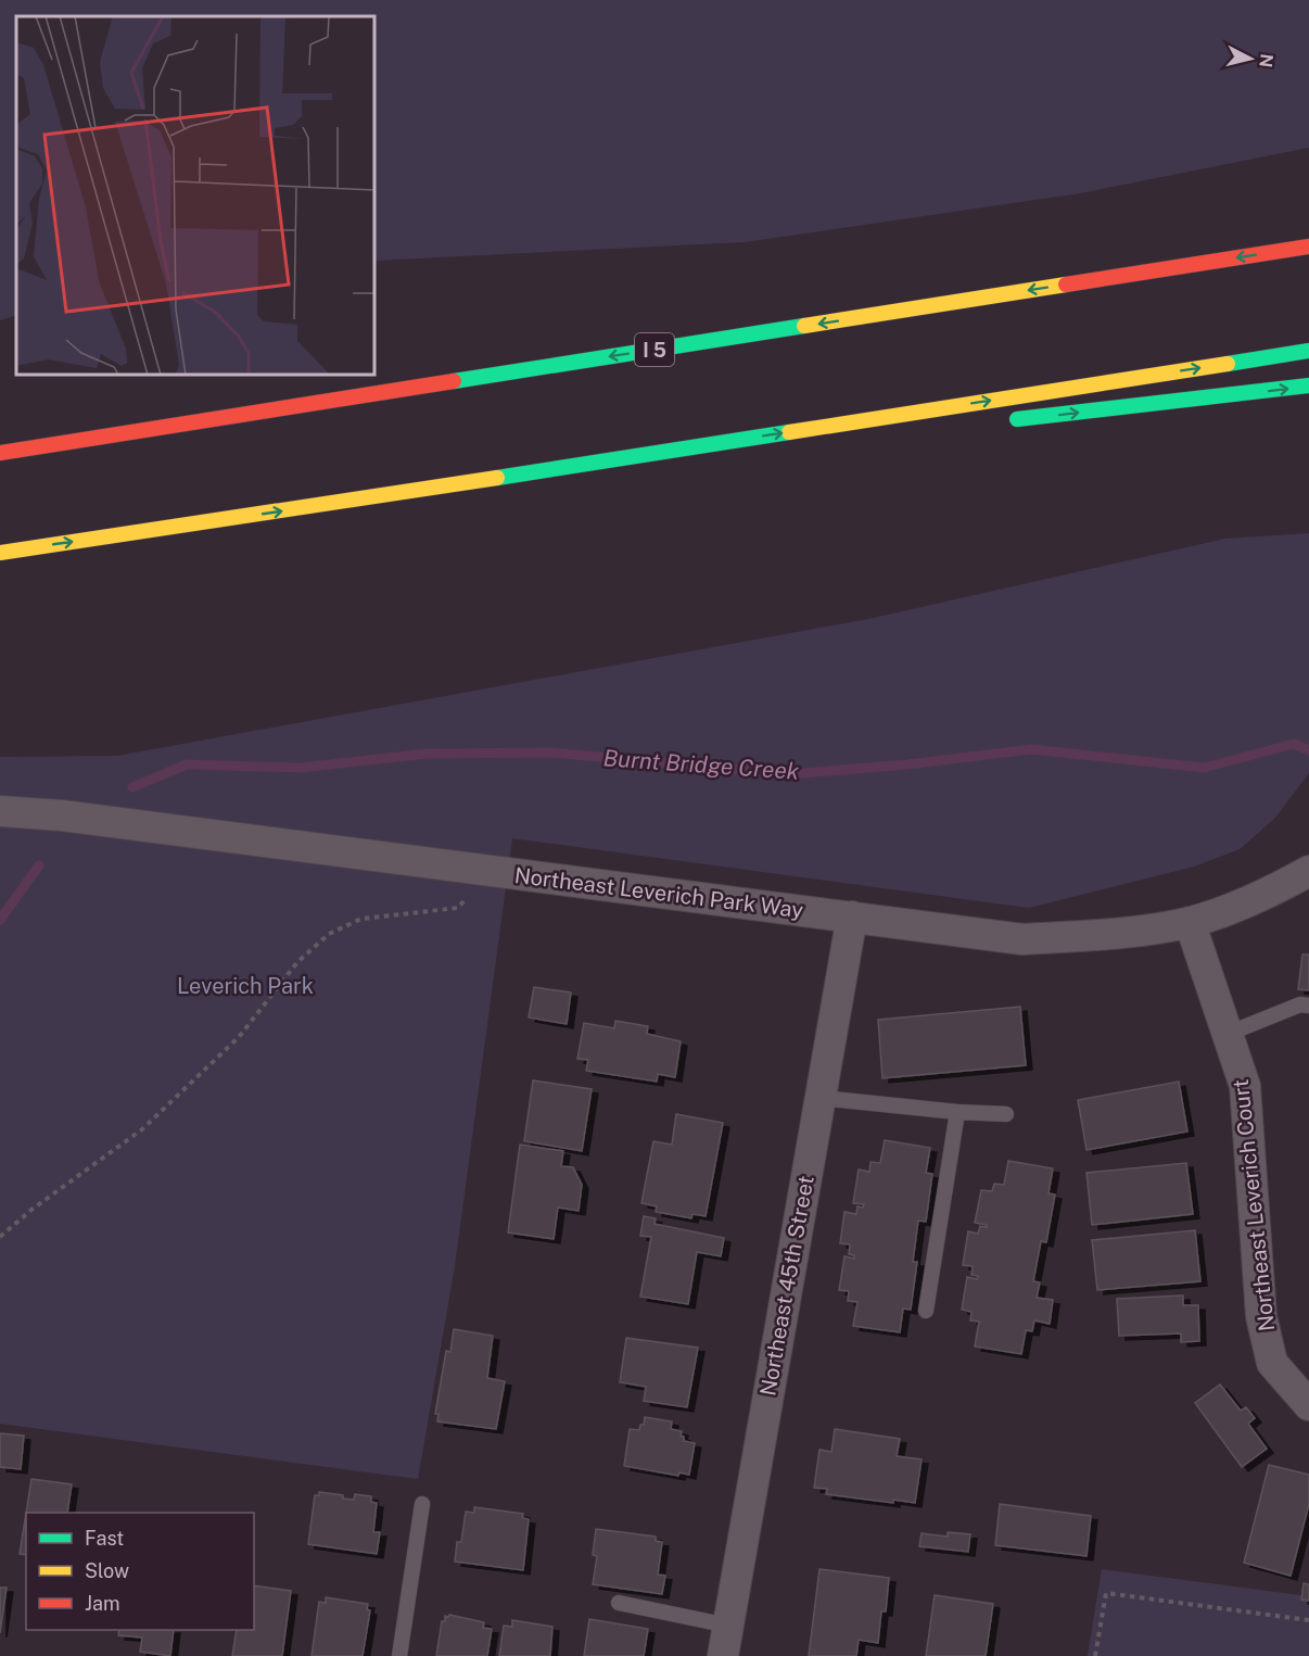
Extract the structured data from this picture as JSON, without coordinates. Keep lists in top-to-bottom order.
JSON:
{
  "streets": {
    "highway": ["I 5"],
    "street": ["Northeast Leverich Park Way", "Northeast Leverich Court", "Northeast 45th Street"]
  },
  "crossings": [
    ["Northeast Leverich Park Way", "Northeast Leverich Court"],
    ["Northeast Leverich Park Way", "Northeast 45th Street"]
  ],
  "water": ["Burnt Bridge Creek"],
  "parks": ["Leverich Park"],
  "legend": ["Fast", "Slow", "Jam"],
  "north": "right"
}
